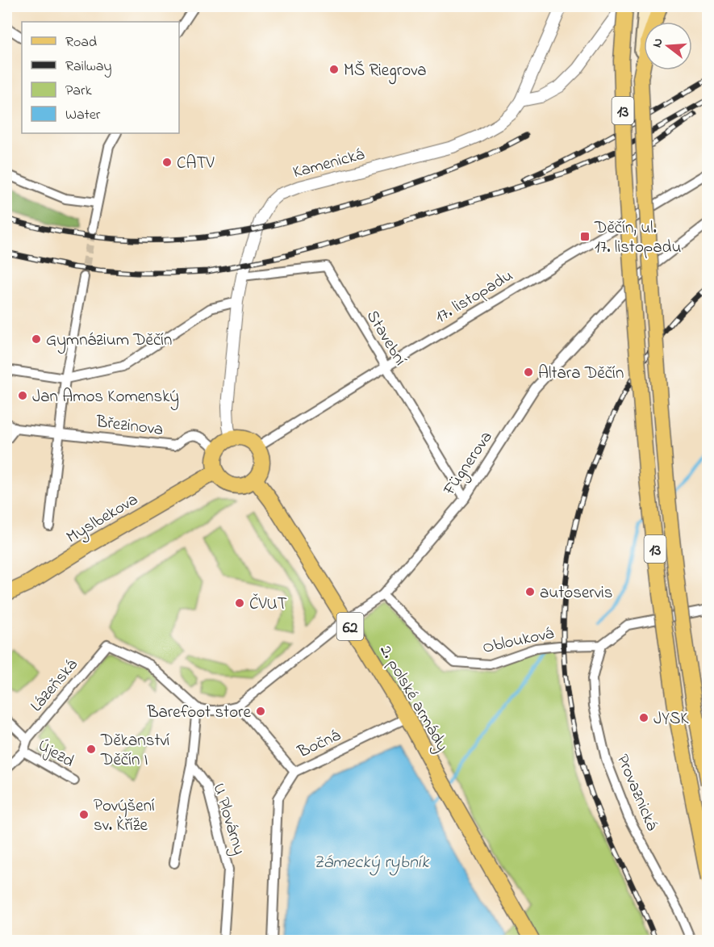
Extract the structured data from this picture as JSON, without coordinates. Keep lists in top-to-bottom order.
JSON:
{
  "streets": {
    "main road": [
      "13",
      "Myslbekova",
      "62",
      "2. polské armády"
    ],
    "street": [
      "Kamenická",
      "17. listopadu",
      "Stavební",
      "Březinova",
      "Fügnerova",
      "Oblouková",
      "Lázeňská",
      "Bočná",
      "Újezd",
      "Provaznická",
      "U Plovárny"
    ]
  },
  "crossings": [
    ["Kamenická", "17. listopadu"],
    ["Kamenická", "Stavební"],
    ["Kamenická", "Březinova"],
    ["Kamenická", "Myslbekova"],
    ["Kamenická", "2. polské armády"],
    ["17. listopadu", "Stavební"],
    ["17. listopadu", "Březinova"],
    ["17. listopadu", "Myslbekova"],
    ["17. listopadu", "2. polské armády"],
    ["Stavební", "Fügnerova"],
    ["Březinova", "Myslbekova"],
    ["Březinova", "2. polské armády"],
    ["Fügnerova", "Oblouková"],
    ["Fügnerova", "2. polské armády"],
    ["Fügnerova", "Bočná"],
    ["Myslbekova", "2. polské armády"],
    ["Oblouková", "Provaznická"],
    ["Lázeňská", "Újezd"],
    ["2. polské armády", "Bočná"]
  ],
  "water": ["Zámecký rybník"],
  "places": {
    "other": [
      "MŠ Riegrova",
      "CATV",
      "Gymnázium Děčín",
      "Altara Děčín",
      "Jan Amos Komenský",
      "autoservis",
      "ČVUT",
      "Barefoot store",
      "JYSK",
      "Děkanství Děčín I",
      "Povýšení sv. Kříže"
    ],
    "transit": ["Děčín, ul. 17. listopadu"]
  },
  "legend": [
    "Road",
    "Railway",
    "Park",
    "Water"
  ],
  "north": "left"
}
